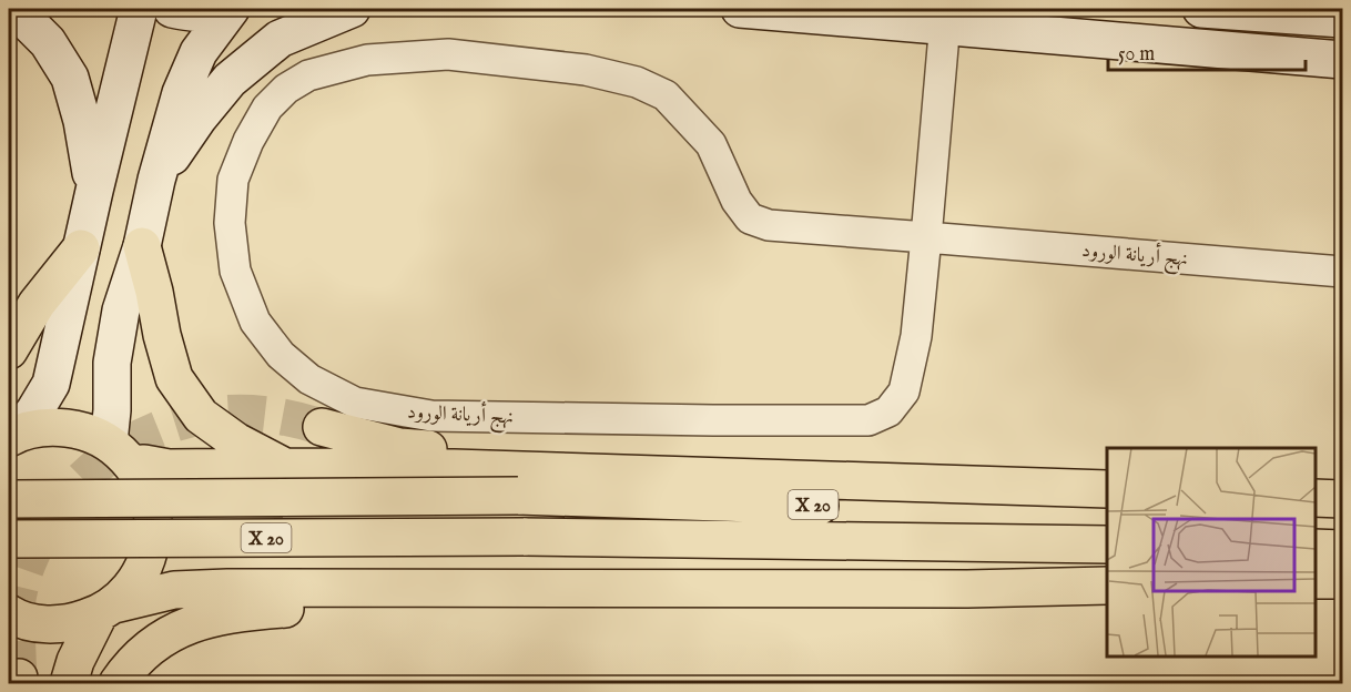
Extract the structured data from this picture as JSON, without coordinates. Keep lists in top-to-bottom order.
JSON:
{
  "streets": {
    "highway": ["X 20"],
    "street": ["نهج أريانة الورود"]
  },
  "scale_bar": "50 m"
}
